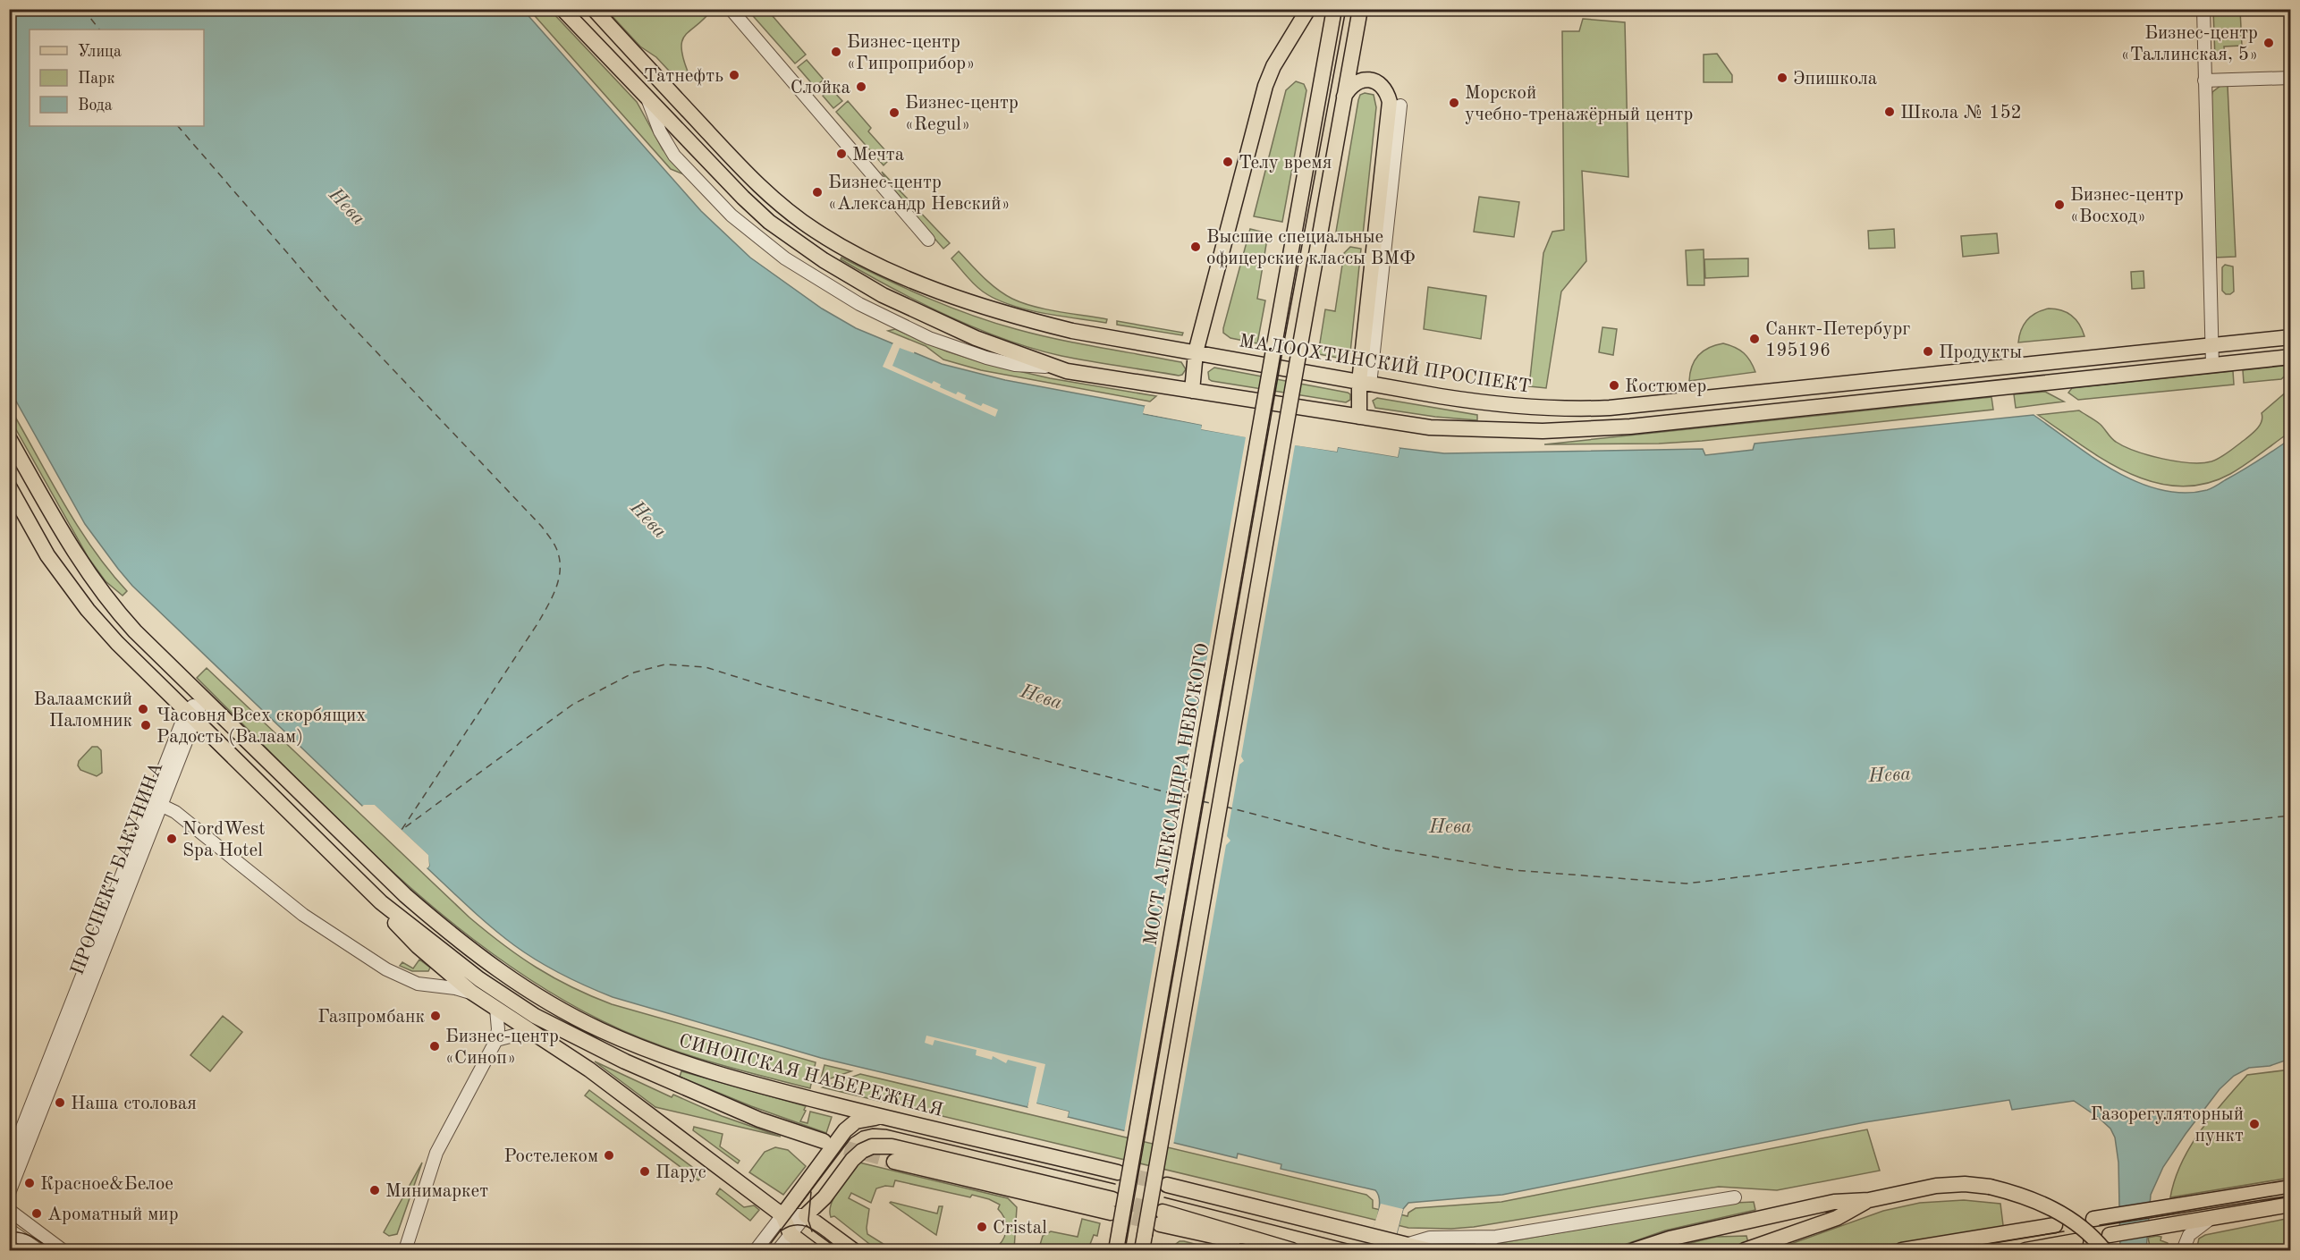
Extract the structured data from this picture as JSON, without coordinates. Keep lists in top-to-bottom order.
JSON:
{
  "streets": {
    "main road": ["МАЛООХТИНСКИЙ ПРОСПЕКТ", "МОСТ АЛЕКСАНДРА НЕВСКОГО", "СИНОПСКАЯ НАБЕРЕЖНАЯ"],
    "street": ["ПРОСПЕКТ БАКУНИНА"]
  },
  "crossings": [
    ["ПРОСПЕКТ БАКУНИНА", "СИНОПСКАЯ НАБЕРЕЖНАЯ"]
  ],
  "water": ["Нева"],
  "places": [
    "Бизнес-центр «Таллинская, 5»",
    "Бизнес-центр «Гипроприбор»",
    "Татнефть",
    "Эпишкола",
    "Слойка",
    "Морской учебно-тренажёрный центр",
    "Школа № 152",
    "Бизнес-центр «Regul»",
    "Мечта",
    "Телу время",
    "Бизнес-центр «Александр Невский»",
    "Бизнес-центр «Восход»",
    "Высшие специальные офицерские классы ВМФ",
    "Санкт-Петербург 195196",
    "Продукты",
    "Костюмер",
    "Валаамский Паломник",
    "Часовня Всех скорбящих Радость (Валаам)",
    "NordWest Spa Hotel",
    "Газпромбанк",
    "Бизнес-центр «Синоп»",
    "Наша столовая",
    "Газорегуляторный пункт",
    "Ростелеком",
    "Парус",
    "Красное&Белое",
    "Минимаркет",
    "Ароматный мир",
    "Cristal"
  ],
  "legend": ["Улица", "Парк", "Вода"]
}
